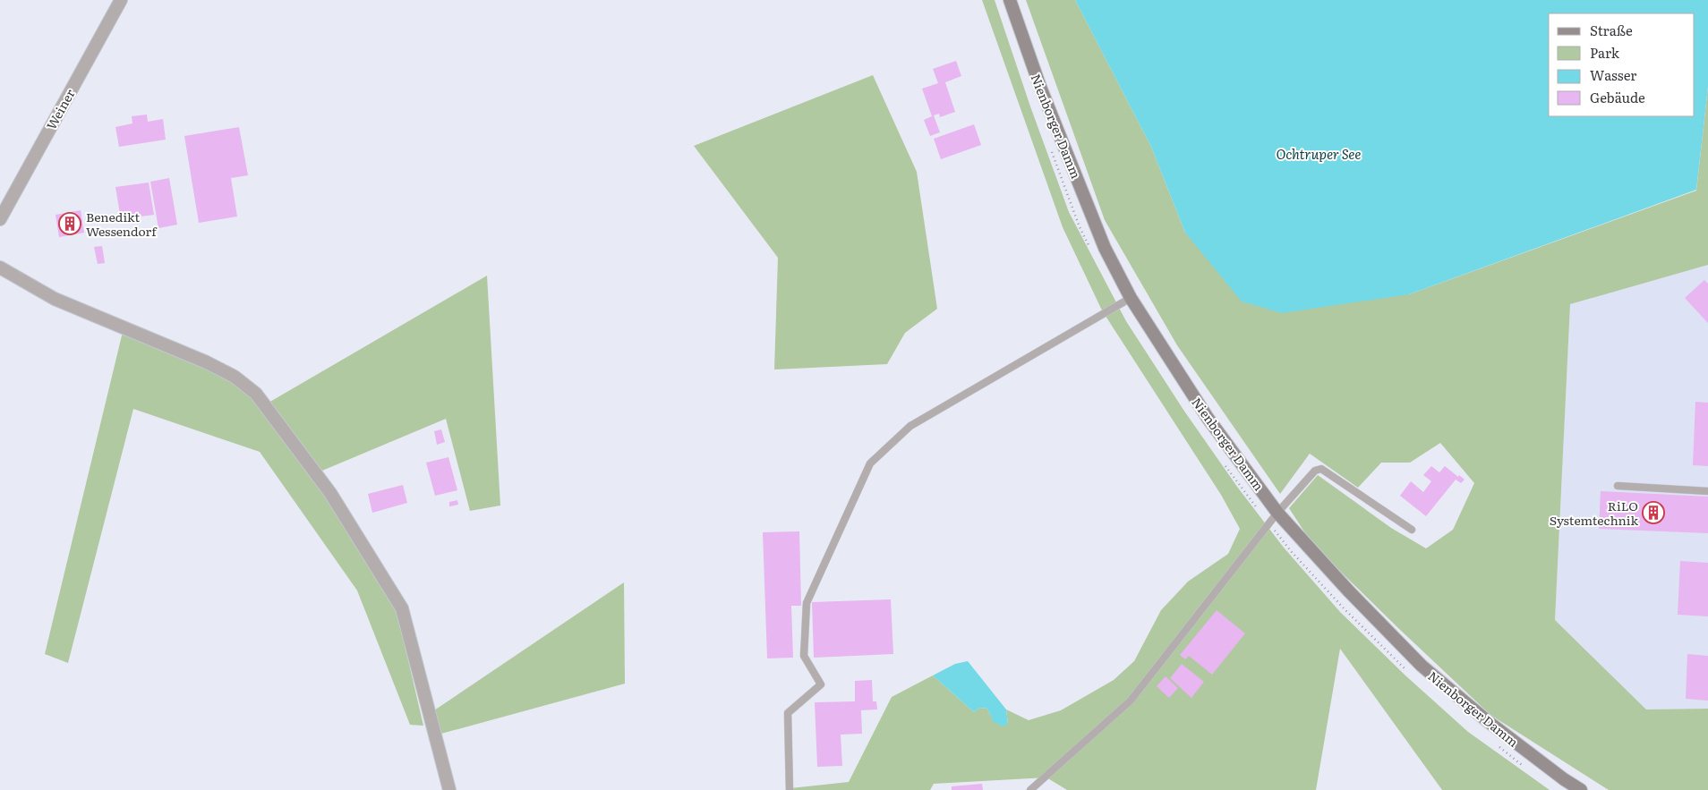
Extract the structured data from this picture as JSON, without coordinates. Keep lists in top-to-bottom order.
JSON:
{
  "streets": {
    "main road": ["Nienborger Damm"],
    "street": ["Weiner"]
  },
  "water": ["Ochtruper See"],
  "places": {
    "building": ["Benedikt Wessendorf", "RiLO Systemtechnik"]
  },
  "legend": [
    "Straße",
    "Park",
    "Wasser",
    "Gebäude"
  ]
}
